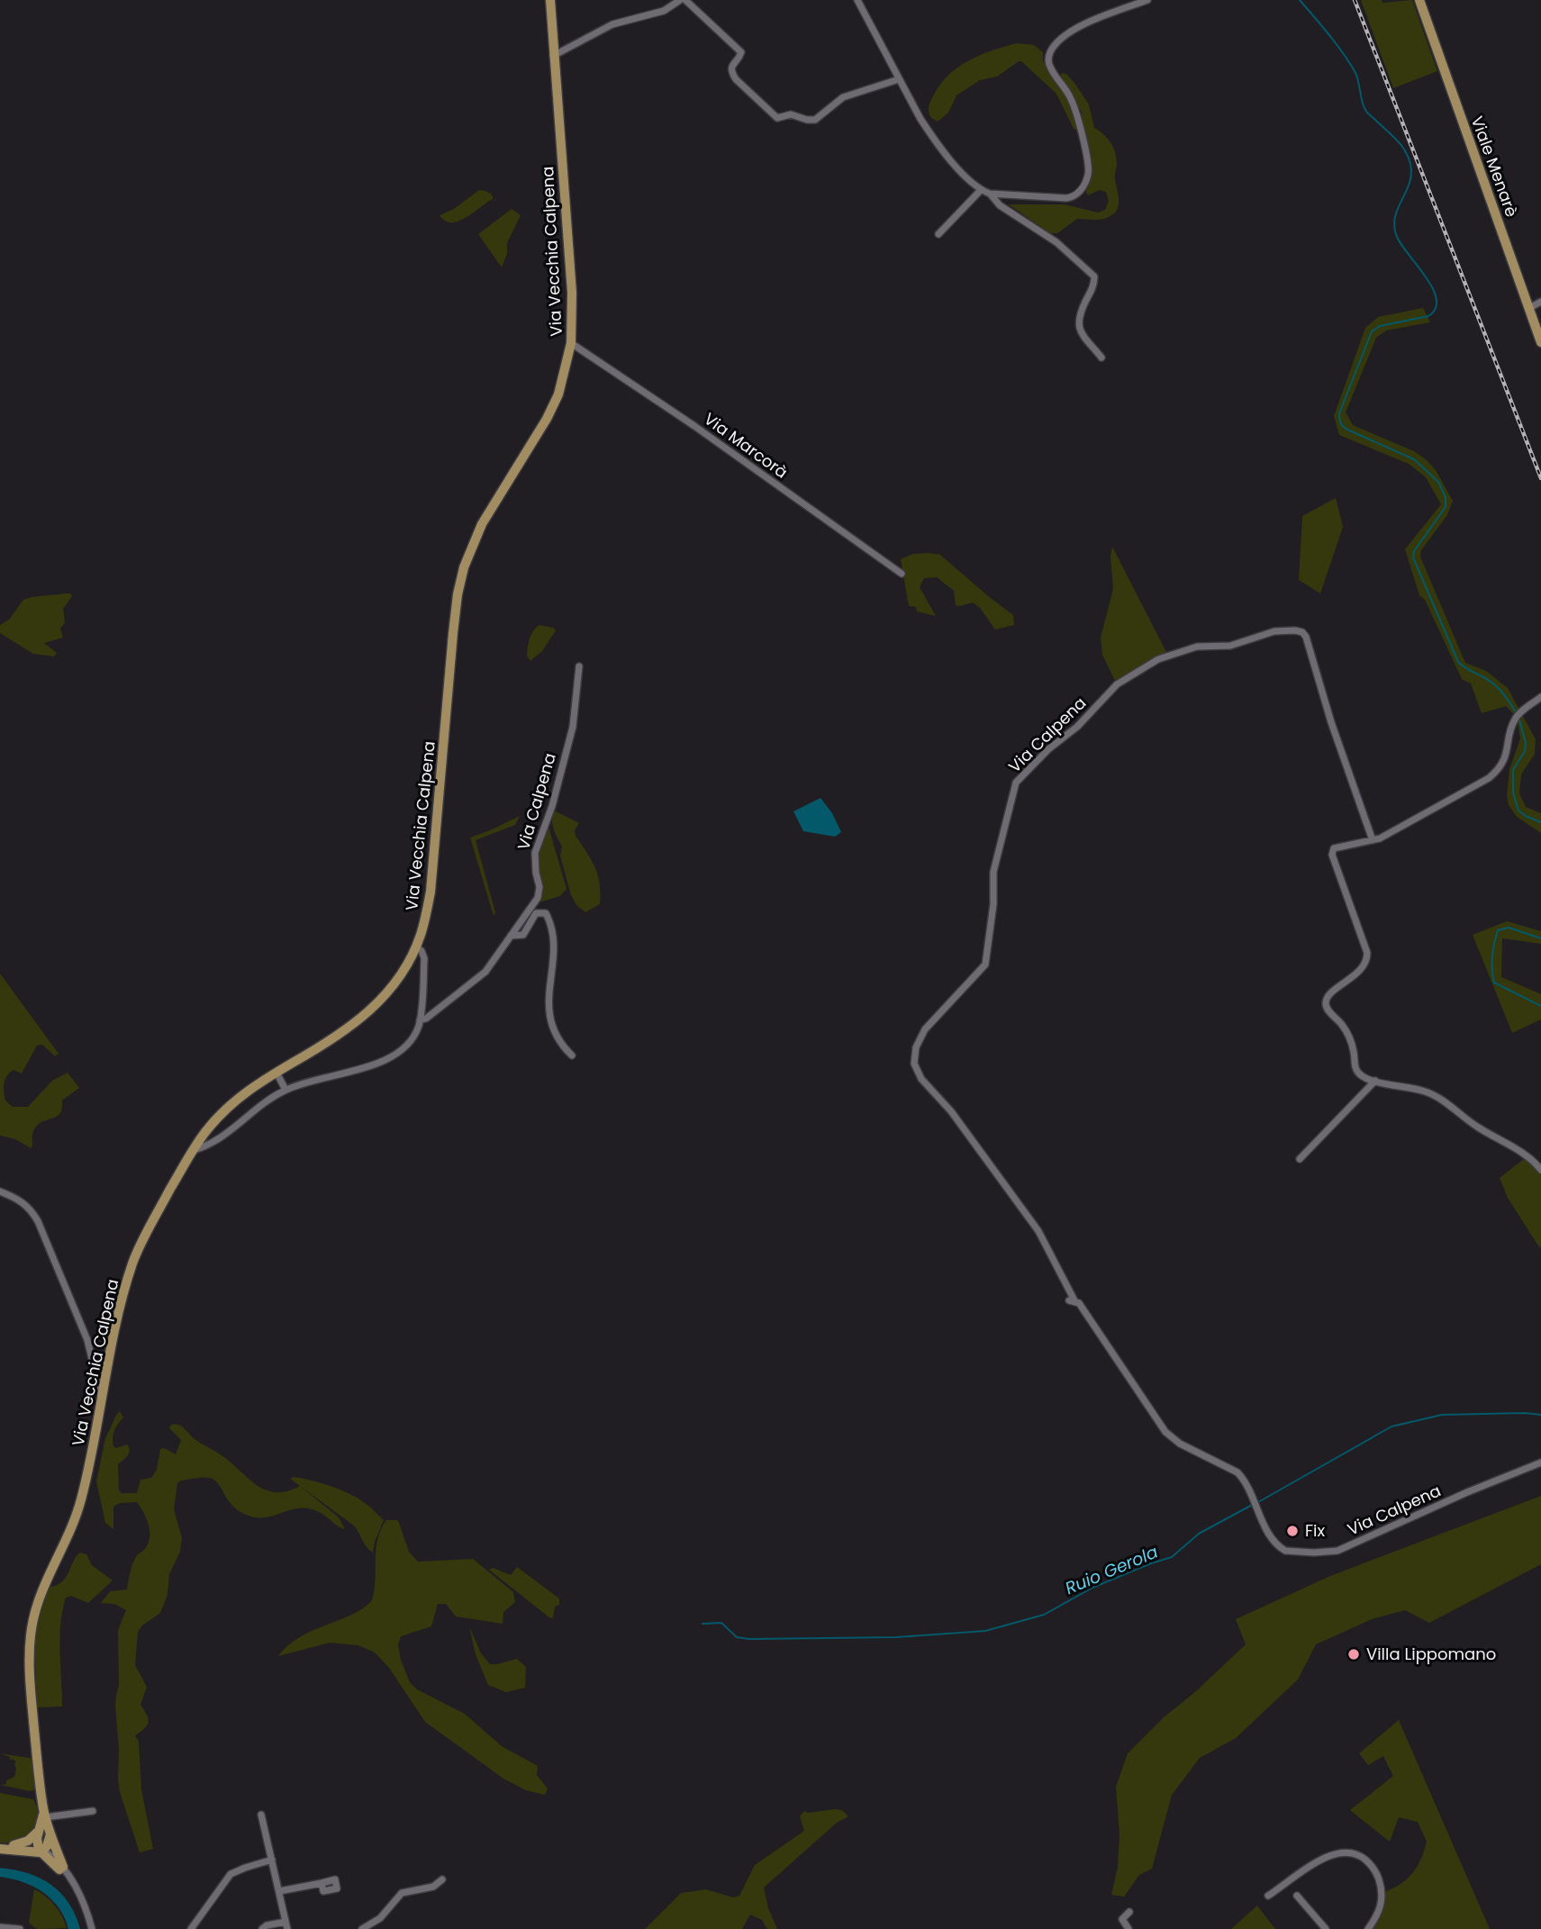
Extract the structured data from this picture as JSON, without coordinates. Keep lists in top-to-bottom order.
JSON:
{
  "streets": {
    "main road": ["Viale Menarè", "Via Vecchia Calpena"],
    "street": ["Via Marcorà", "Via Calpena"]
  },
  "crossings": [
    ["Via Vecchia Calpena", "Via Marcorà"],
    ["Via Vecchia Calpena", "Via Calpena"]
  ],
  "water": ["Ruio Gerola"],
  "places": ["Fix", "Villa Lippomano"]
}
